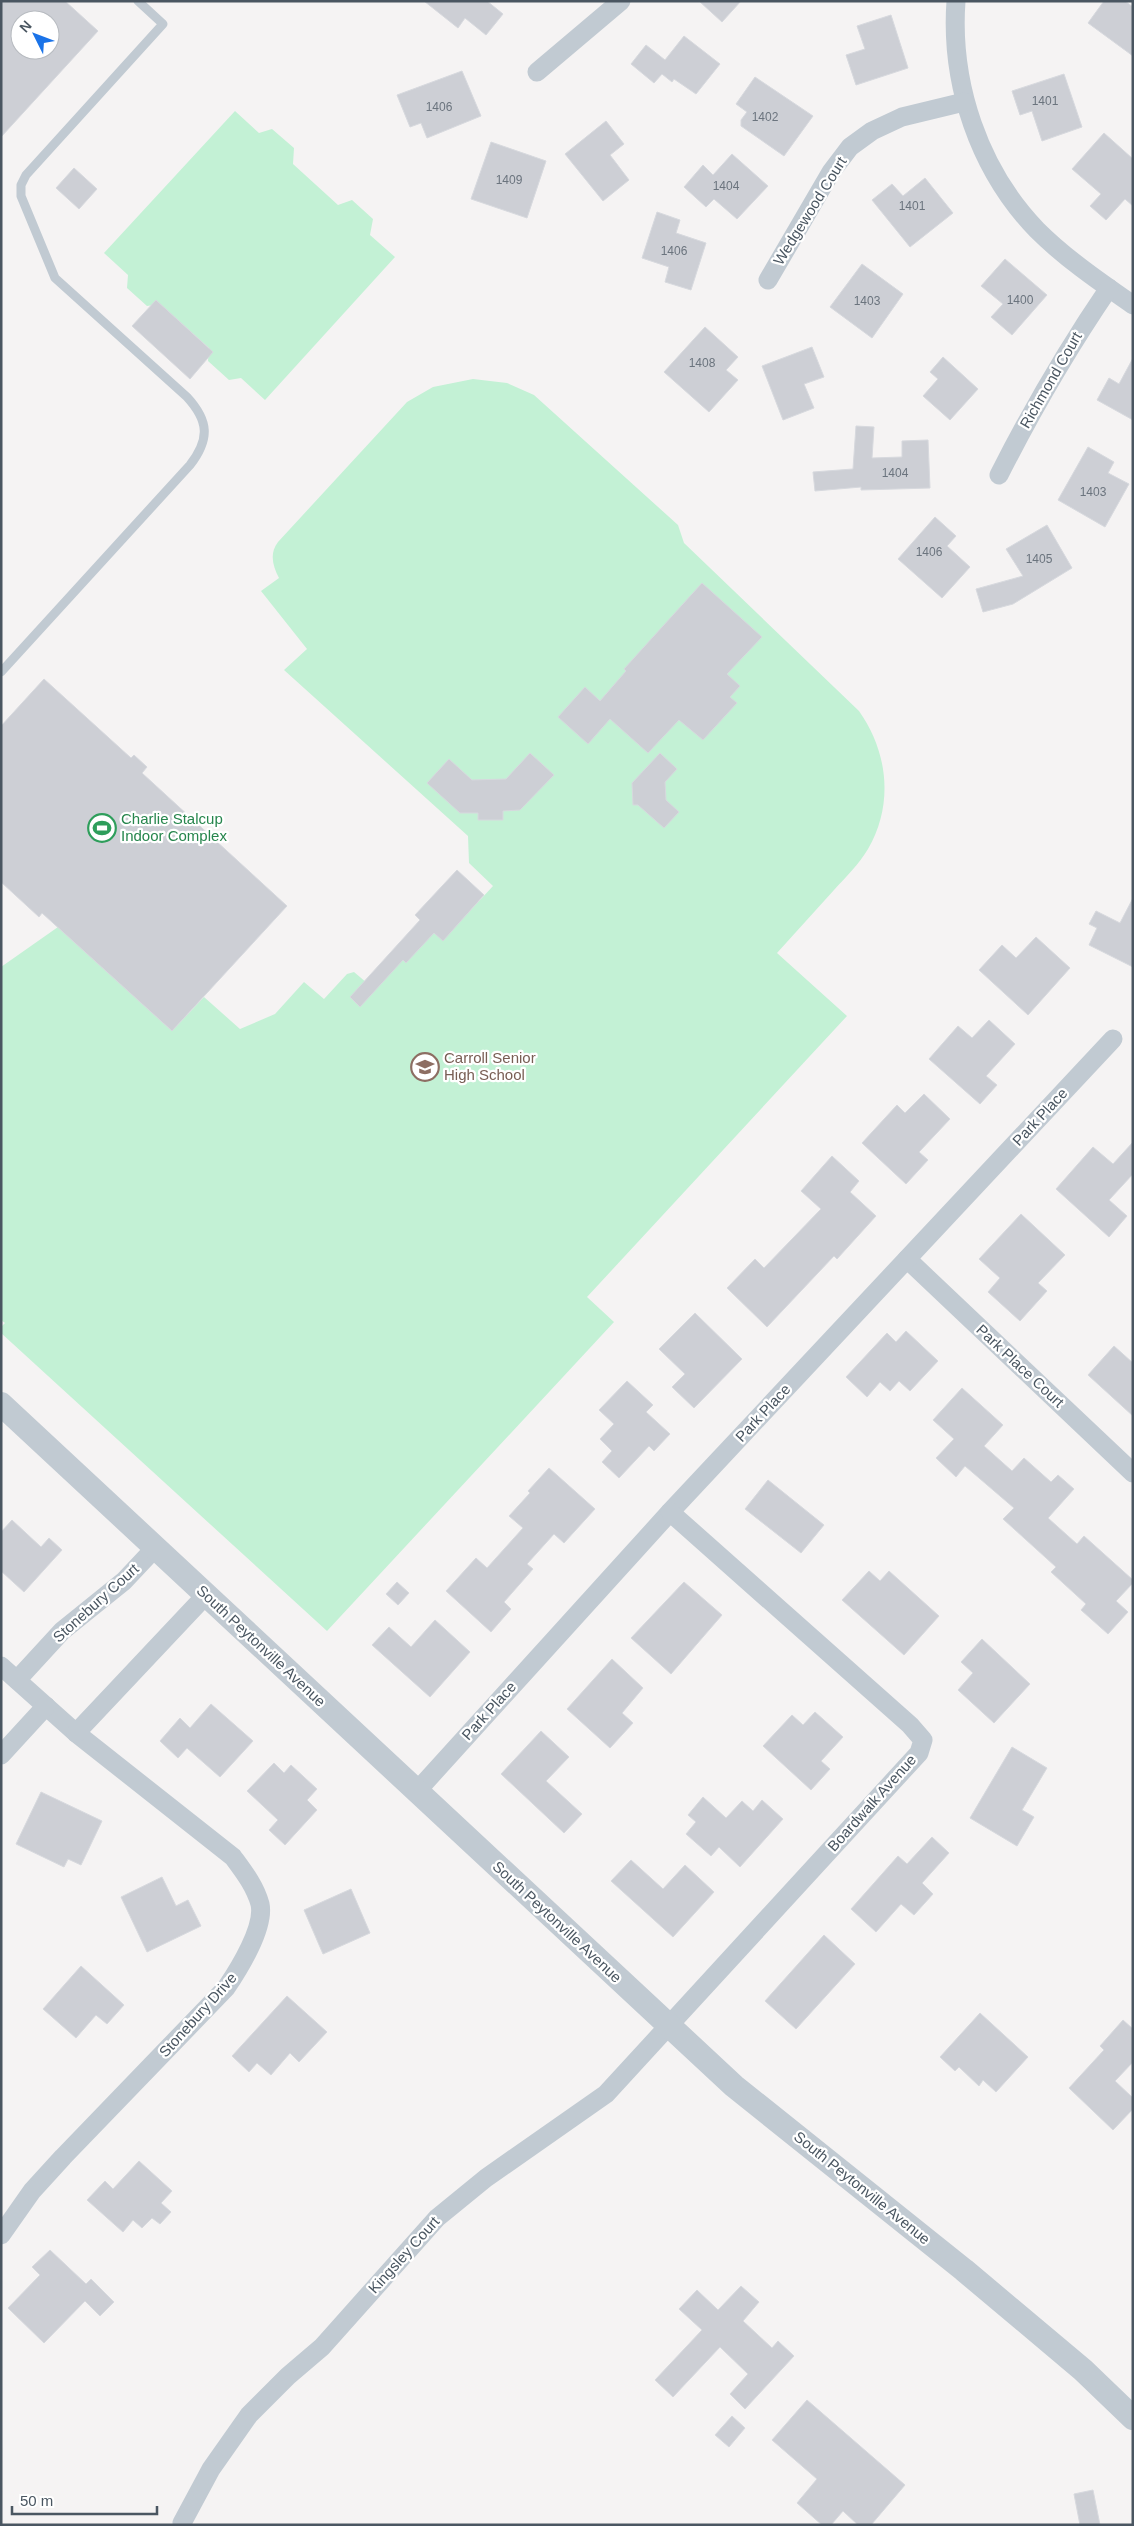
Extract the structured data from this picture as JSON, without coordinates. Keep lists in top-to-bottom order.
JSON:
{
  "streets": {
    "street": [
      "Wedgewood Court",
      "Richmond Court",
      "Park Place",
      "Park Place Court",
      "Stonebury Court",
      "South Peytonville Avenue",
      "Boardwalk Avenue",
      "Stonebury Drive",
      "Kingsley Court"
    ]
  },
  "crossings": [
    ["Park Place", "Park Place Court"],
    ["Park Place", "South Peytonville Avenue"],
    ["Park Place", "Boardwalk Avenue"],
    ["Stonebury Court", "South Peytonville Avenue"],
    ["Stonebury Court", "Stonebury Drive"],
    ["South Peytonville Avenue", "Boardwalk Avenue"],
    ["South Peytonville Avenue", "Kingsley Court"],
    ["Boardwalk Avenue", "Kingsley Court"]
  ],
  "places": {
    "sports": ["Charlie Stalcup Indoor Complex"],
    "school or university": ["Carroll Senior High School"]
  },
  "house_numbers": [
    "1401",
    "1406",
    "1402",
    "1409",
    "1404",
    "1401",
    "1406",
    "1400",
    "1403",
    "1408",
    "1404",
    "1403",
    "1406",
    "1405"
  ],
  "scale_bar": "50 m",
  "north": "top left"
}
